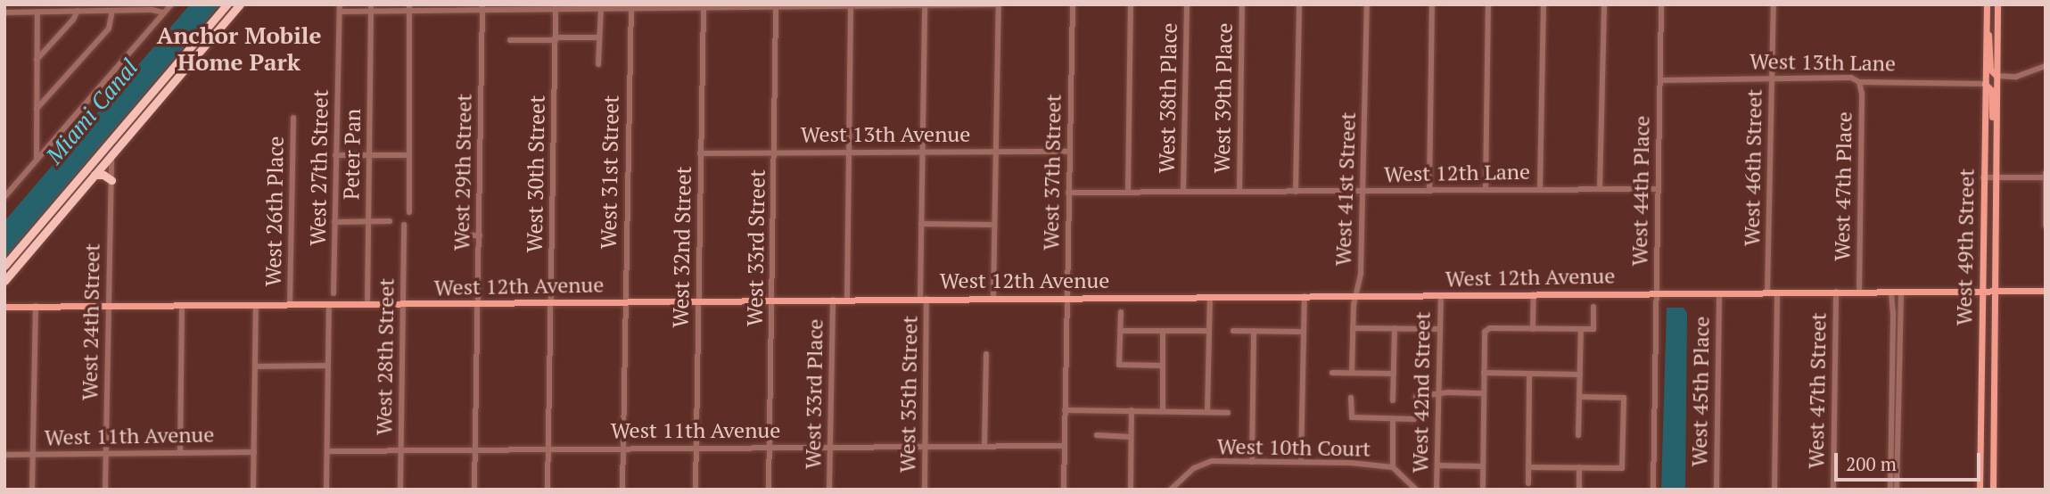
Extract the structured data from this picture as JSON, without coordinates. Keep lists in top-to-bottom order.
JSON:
{
  "streets": {
    "main road": ["West 49th Street", "West 12th Avenue"],
    "street": [
      "West 13th Lane",
      "West 38th Place",
      "West 39th Place",
      "West 13th Avenue",
      "Peter Pan",
      "West 27th Street",
      "West 46th Street",
      "West 29th Street",
      "West 31st Street",
      "West 37th Street",
      "West 12th Lane",
      "West 30th Street",
      "West 47th Place",
      "West 41st Street",
      "West 44th Place",
      "West 26th Place",
      "West 32nd Street",
      "West 33rd Street",
      "West 24th Street",
      "West 28th Street",
      "West 47th Street",
      "West 45th Place",
      "West 42nd Street",
      "West 33rd Place",
      "West 35th Street",
      "West 11th Avenue",
      "West 10th Court"
    ]
  },
  "crossings": [
    ["West 13th Lane", "West 46th Street"],
    ["West 13th Lane", "West 47th Place"],
    ["West 13th Lane", "West 44th Place"],
    ["West 13th Lane", "West 49th Street"],
    ["West 38th Place", "West 12th Lane"],
    ["West 39th Place", "West 12th Lane"],
    ["West 13th Avenue", "West 37th Street"],
    ["West 13th Avenue", "West 32nd Street"],
    ["West 13th Avenue", "West 33rd Street"],
    ["West 13th Avenue", "West 35th Street"],
    ["Peter Pan", "West 12th Avenue"],
    ["West 46th Street", "West 12th Avenue"],
    ["West 29th Street", "West 12th Avenue"],
    ["West 29th Street", "West 11th Avenue"],
    ["West 31st Street", "West 12th Avenue"],
    ["West 31st Street", "West 11th Avenue"],
    ["West 37th Street", "West 12th Lane"],
    ["West 37th Street", "West 12th Avenue"],
    ["West 37th Street", "West 11th Avenue"],
    ["West 12th Lane", "West 41st Street"],
    ["West 12th Lane", "West 44th Place"],
    ["West 30th Street", "West 12th Avenue"],
    ["West 30th Street", "West 11th Avenue"],
    ["West 47th Place", "West 12th Avenue"],
    ["West 41st Street", "West 12th Avenue"],
    ["West 44th Place", "West 12th Avenue"],
    ["West 26th Place", "West 12th Avenue"],
    ["West 32nd Street", "West 12th Avenue"],
    ["West 32nd Street", "West 11th Avenue"],
    ["West 49th Street", "West 12th Avenue"],
    ["West 33rd Street", "West 12th Avenue"],
    ["West 33rd Street", "West 11th Avenue"],
    ["West 12th Avenue", "West 24th Street"],
    ["West 12th Avenue", "West 28th Street"],
    ["West 12th Avenue", "West 47th Street"],
    ["West 12th Avenue", "West 45th Place"],
    ["West 12th Avenue", "West 42nd Street"],
    ["West 12th Avenue", "West 33rd Place"],
    ["West 12th Avenue", "West 35th Street"],
    ["West 24th Street", "West 11th Avenue"],
    ["West 28th Street", "West 11th Avenue"],
    ["West 33rd Place", "West 11th Avenue"],
    ["West 35th Street", "West 11th Avenue"]
  ],
  "districts": ["Anchor Mobile Home Park"],
  "water": ["Miami Canal"],
  "scale_bar": "200 m"
}
